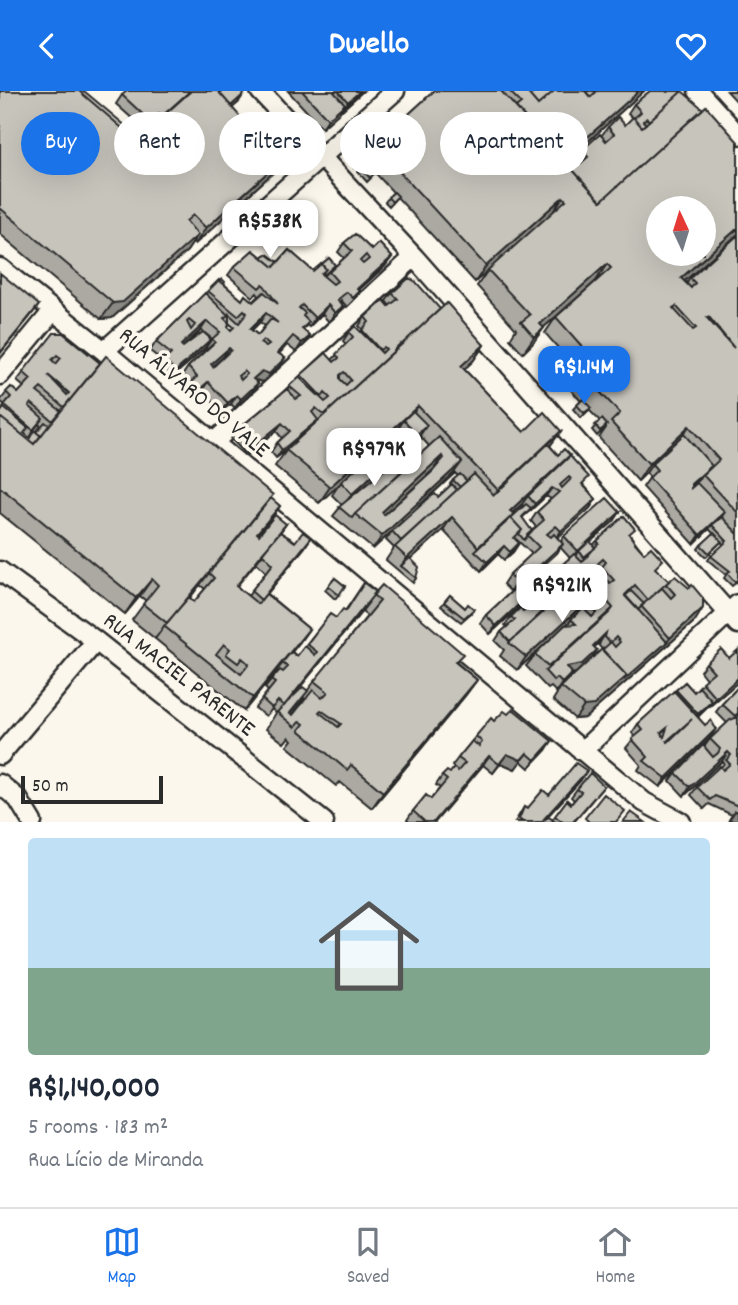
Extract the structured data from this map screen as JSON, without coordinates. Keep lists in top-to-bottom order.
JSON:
{
  "streets": {
    "street": ["RUA ÁLVARO DO VALE", "RUA MACIEL PARENTE"]
  },
  "scale_bar": "50 m",
  "north": "top",
  "page": {
    "header": "Dwello",
    "chip": [
      "Buy",
      "Rent",
      "Filters",
      "New",
      "Apartment"
    ],
    "price": [
      "R$538K",
      "R$1.14M",
      "R$979K",
      "R$921K"
    ],
    "scale": "50 m",
    "list": [
      {
        "name": "R$1,140,000",
        "note": "5 rooms · 183 m² · Rua Lício de Miranda"
      }
    ],
    "tabs": ["Map", "Saved", "Home"]
  }
}
